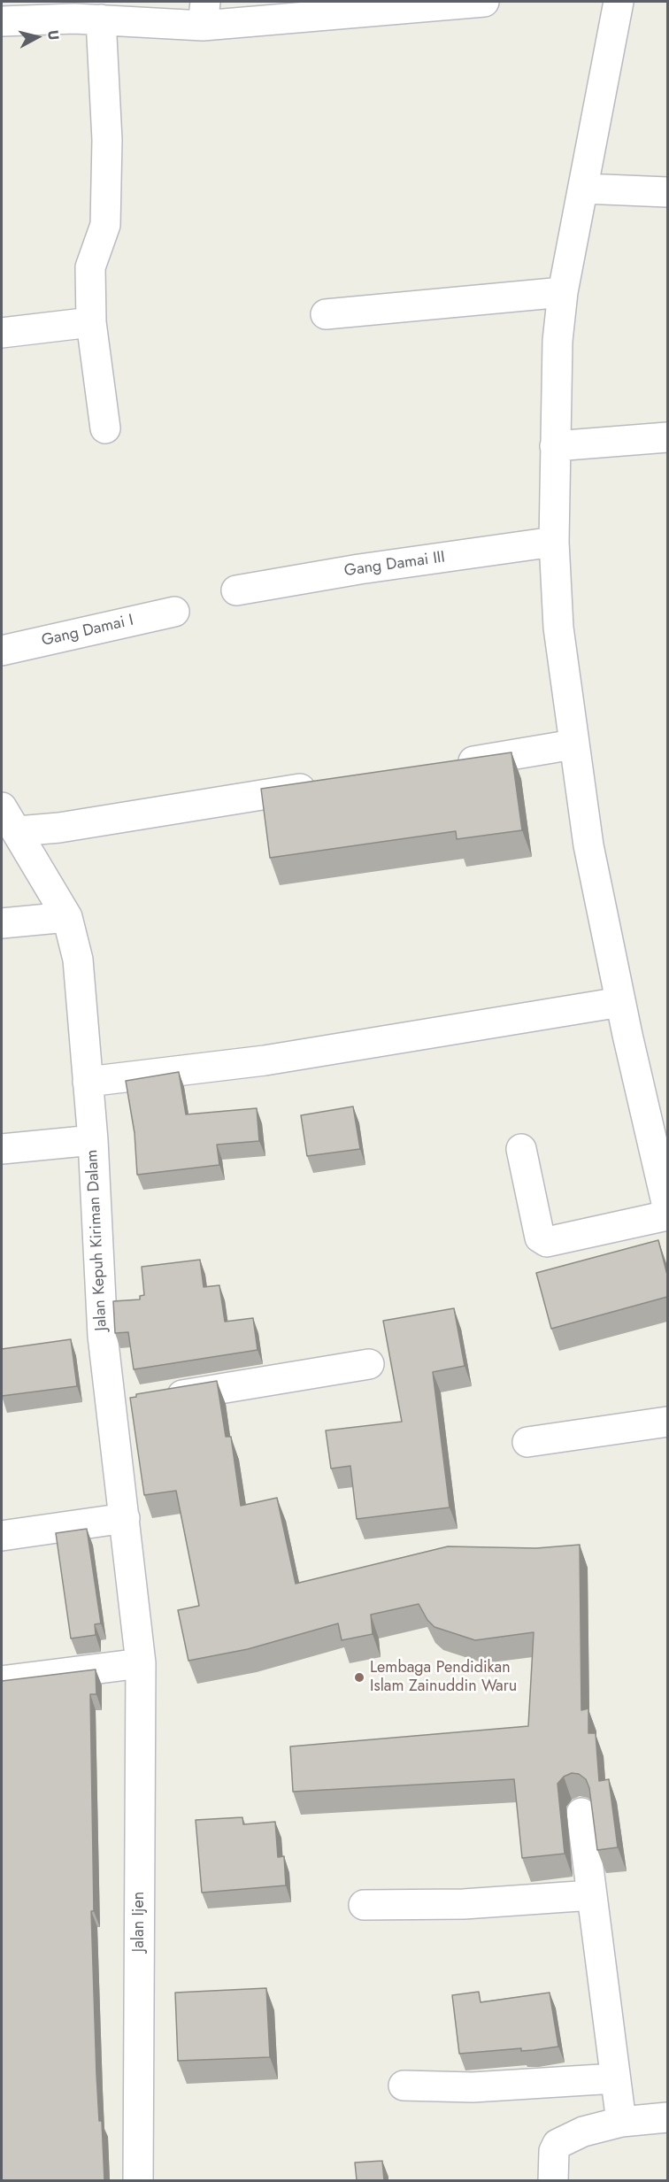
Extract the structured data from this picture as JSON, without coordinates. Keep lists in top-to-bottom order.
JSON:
{
  "streets": {
    "street": [
      "Gang Damai III",
      "Gang Damai I",
      "Jalan Kepuh Kiriman Dalam",
      "Jalan Ijen"
    ]
  },
  "crossings": [
    ["Jalan Kepuh Kiriman Dalam", "Jalan Ijen"]
  ],
  "places": ["Lembaga Pendidikan Islam Zainuddin Waru"],
  "north": "right"
}
